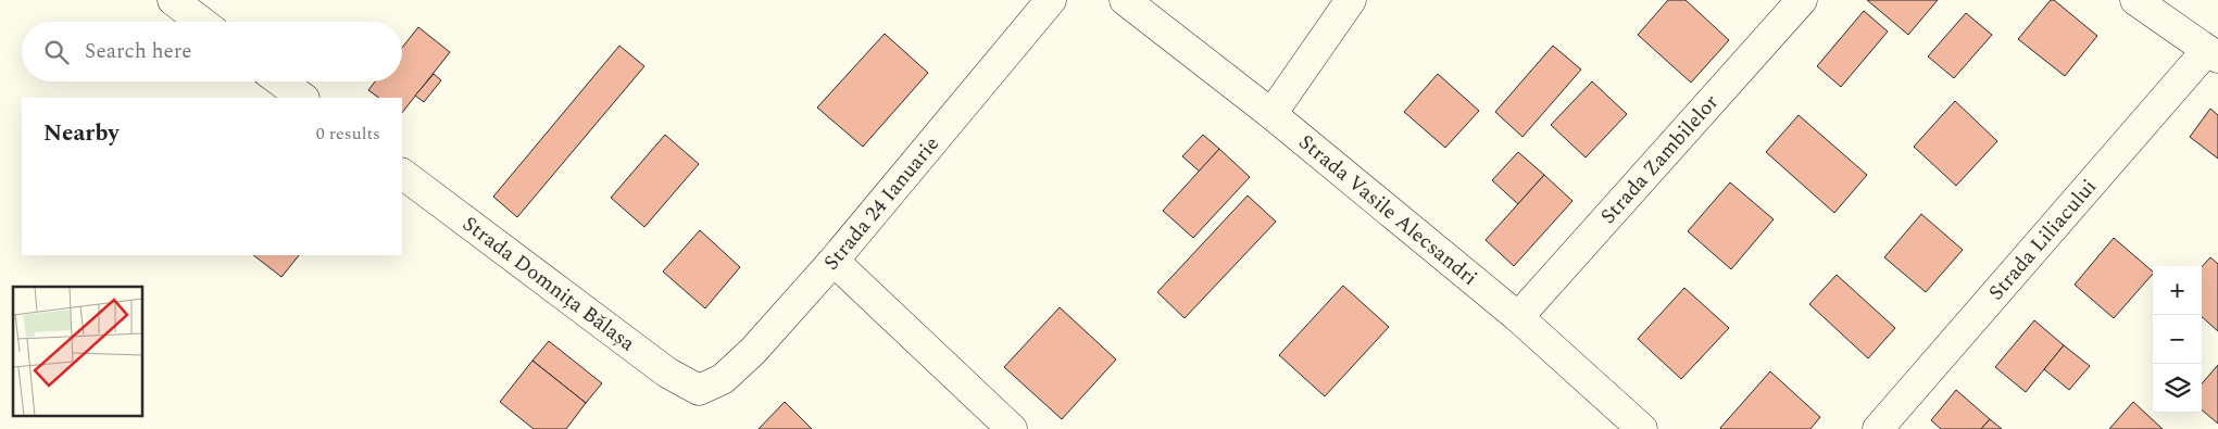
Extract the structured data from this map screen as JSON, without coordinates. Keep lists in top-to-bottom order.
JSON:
{
  "streets": {
    "street": [
      "Strada Zambilelor",
      "Strada 24 Ianuarie",
      "Strada Vasile Alecsandri",
      "Strada Liliacului",
      "Strada Domnița Bălașa"
    ]
  },
  "crossings": [
    ["Strada Zambilelor", "Strada Vasile Alecsandri"],
    ["Strada 24 Ianuarie", "Strada Domnița Bălașa"]
  ],
  "page": {
    "search": "Search here",
    "heading": ["Nearby", "0 results"],
    "map_buttons": ["+", "−"]
  }
}
